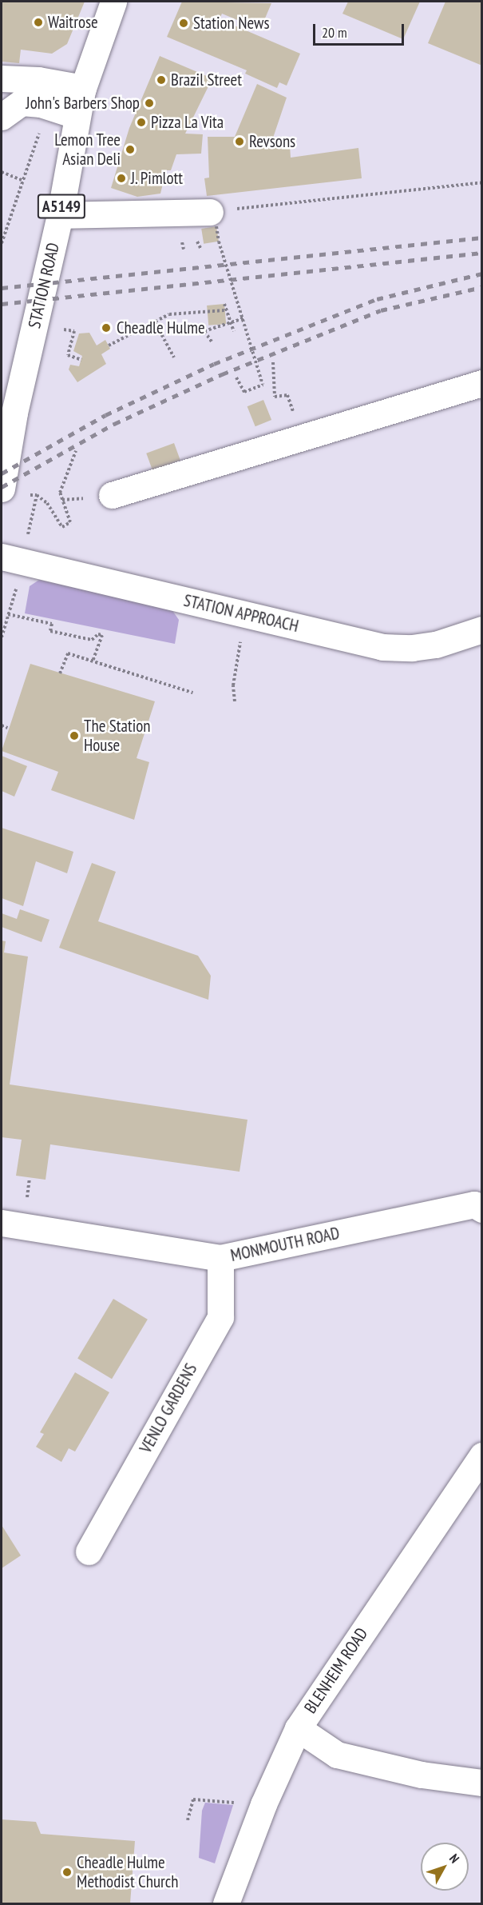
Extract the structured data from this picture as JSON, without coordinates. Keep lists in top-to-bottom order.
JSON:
{
  "streets": {
    "street": [
      "A5149",
      "STATION ROAD",
      "STATION APPROACH",
      "MONMOUTH ROAD",
      "VENLO GARDENS",
      "BLENHEIM ROAD"
    ]
  },
  "crossings": [
    ["MONMOUTH ROAD", "VENLO GARDENS"]
  ],
  "places": [
    "Waitrose",
    "Station News",
    "Brazil Street",
    "John's Barbers Shop",
    "Pizza La Vita",
    "Revsons",
    "Lemon Tree Asian Deli",
    "J. Pimlott",
    "Cheadle Hulme",
    "The Station House",
    "Cheadle Hulme Methodist Church"
  ],
  "scale_bar": "20 m",
  "north": "top right"
}
